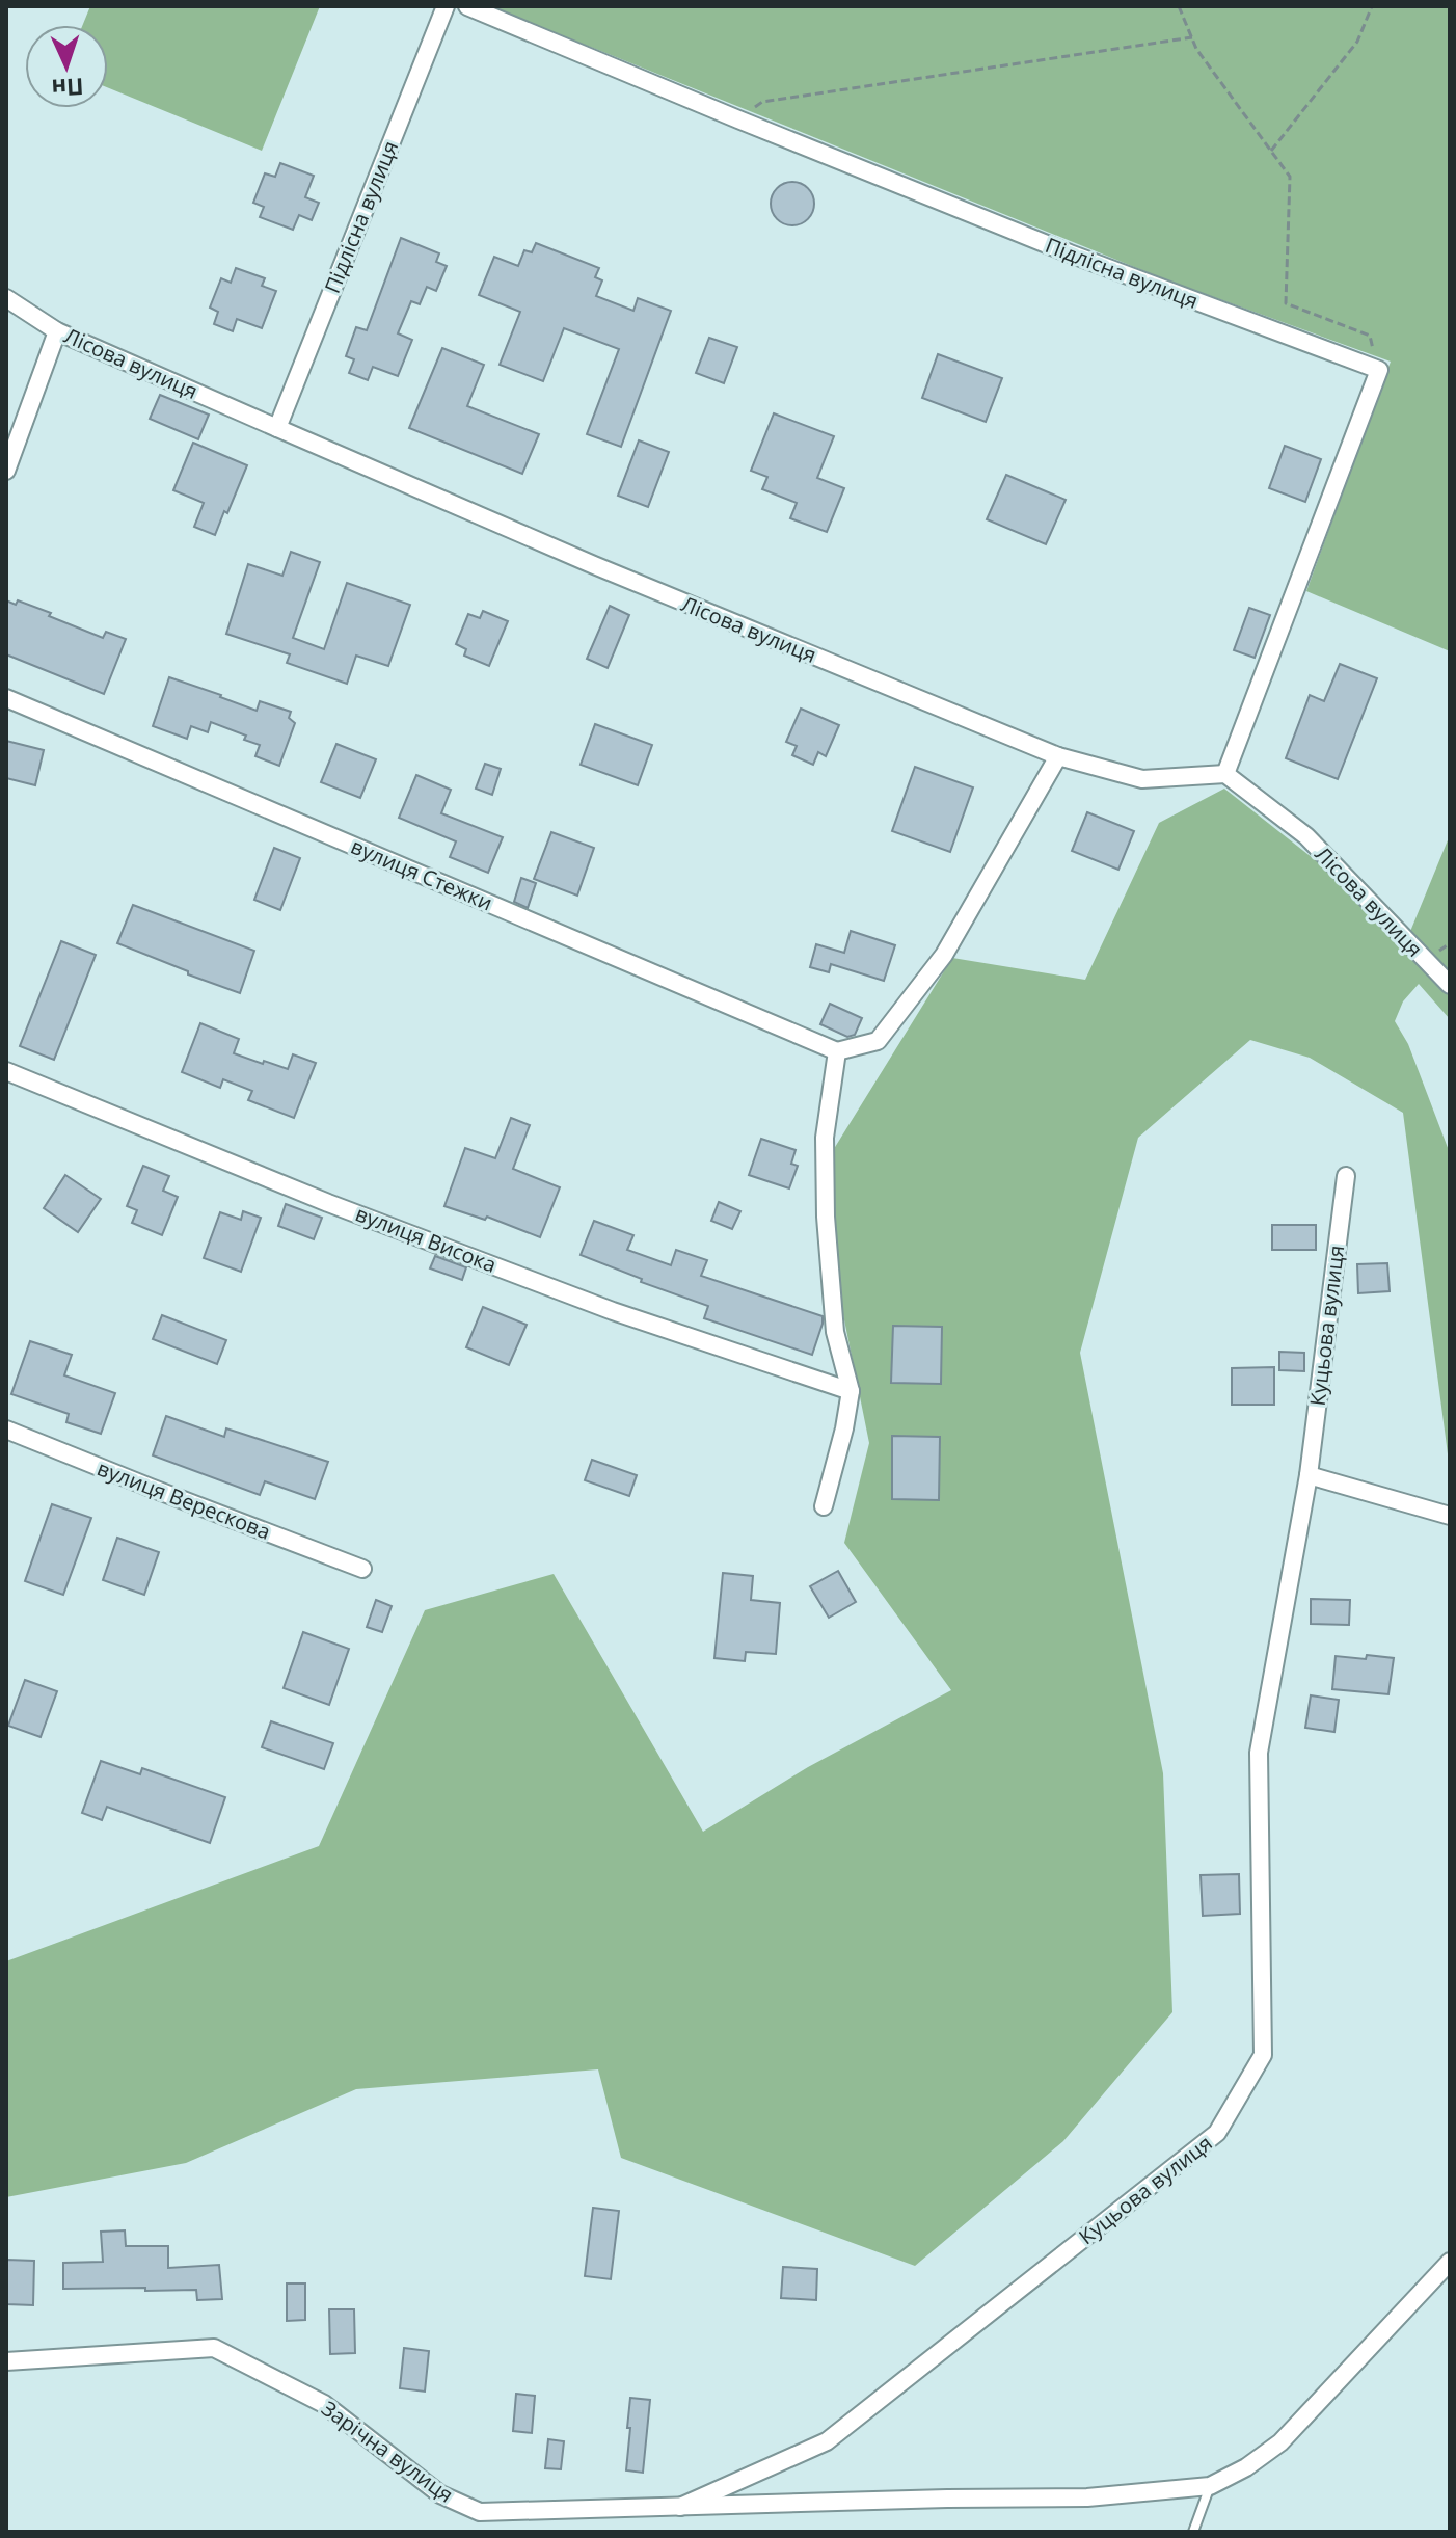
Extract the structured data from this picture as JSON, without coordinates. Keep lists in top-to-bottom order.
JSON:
{
  "streets": {
    "street": [
      "Підлісна вулиця",
      "Лісова вулиця",
      "вулиця Стежки",
      "вулиця Висока",
      "Куцьова вулиця",
      "вулиця Верескова",
      "Зарічна вулиця"
    ]
  },
  "crossings": [
    ["Підлісна вулиця", "Лісова вулиця"],
    ["Куцьова вулиця", "Зарічна вулиця"]
  ],
  "north": "bottom"
}
